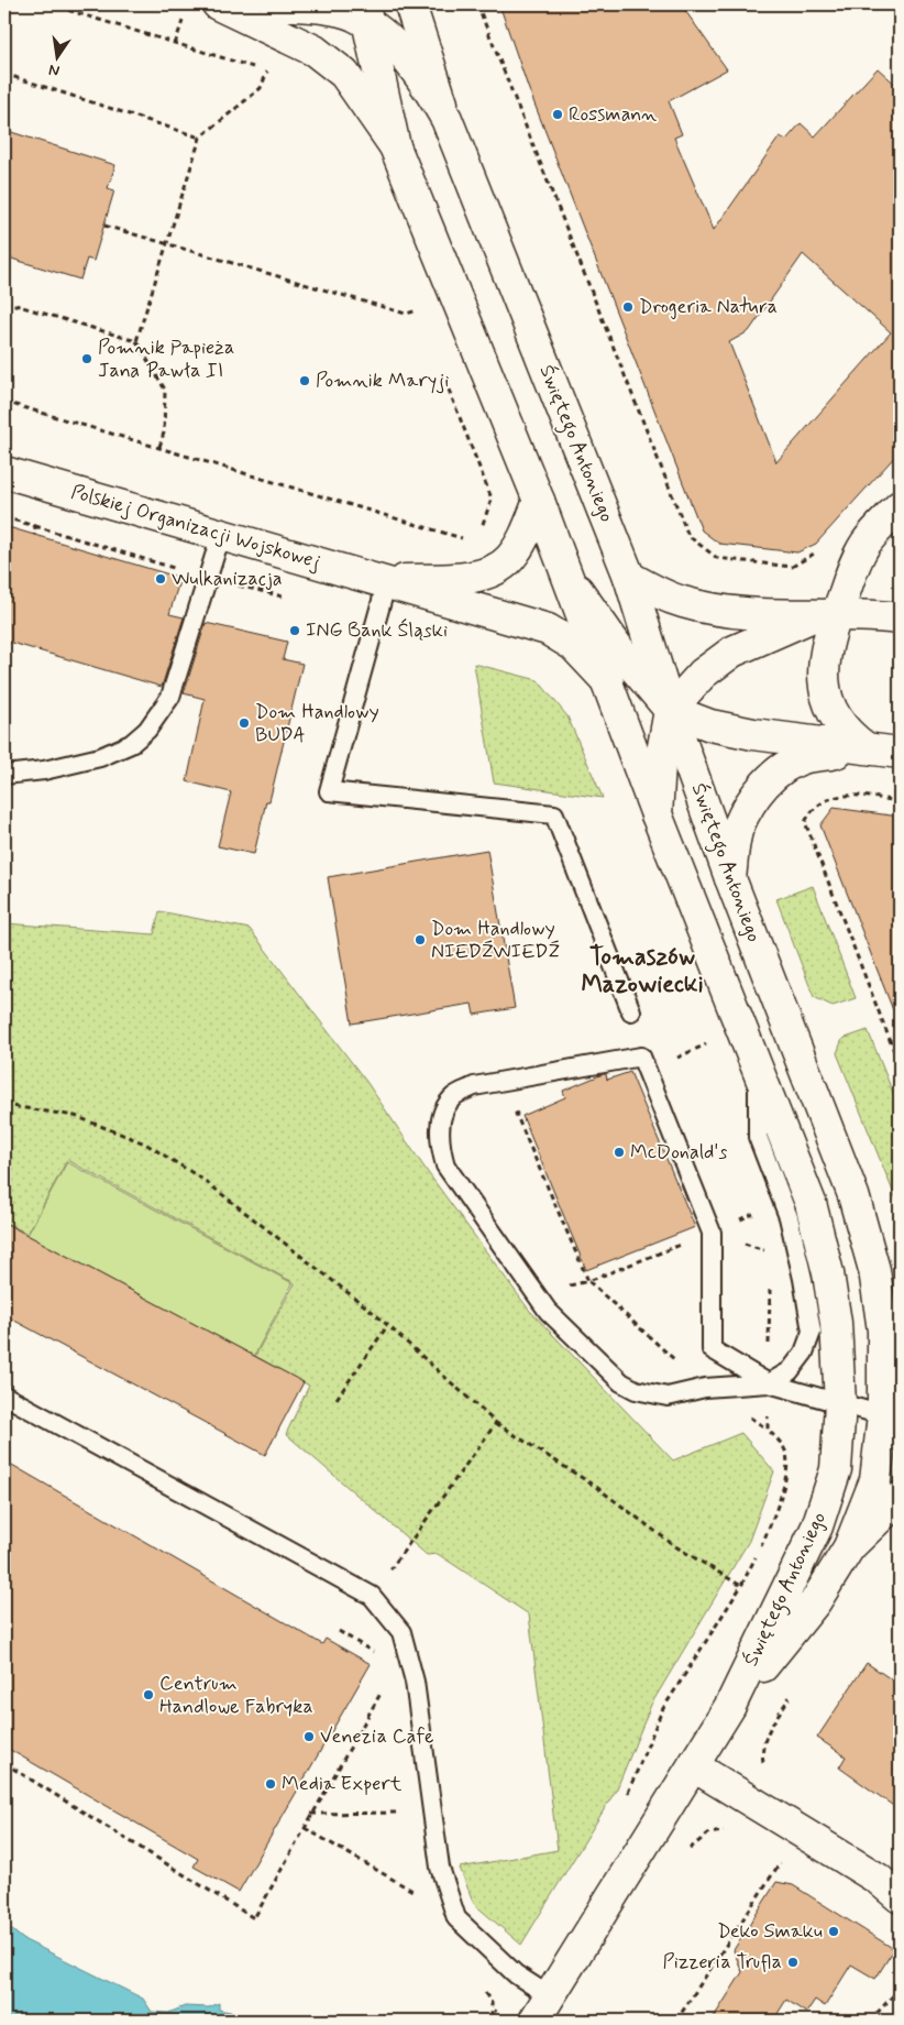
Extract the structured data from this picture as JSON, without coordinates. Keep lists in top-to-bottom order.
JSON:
{
  "streets": {
    "main road": ["Świętego Antoniego", "Polskiej Organizacji Wojskowej"]
  },
  "crossings": [
    ["Świętego Antoniego", "Polskiej Organizacji Wojskowej"]
  ],
  "districts": ["Tomaszów Mazowiecki"],
  "places": [
    "Rossmann",
    "Drogeria Natura",
    "Pomnik Papieża Jana Pawła II",
    "Pomnik Maryji",
    "Wulkanizacja",
    "ING Bank Śląski",
    "Dom Handlowy BUDA",
    "Dom Handlowy NIEDŹWIEDŹ",
    "McDonald's",
    "Centrum Handlowe Fabryka",
    "Venezia Cafe",
    "Media Expert",
    "Deko Smaku",
    "Pizzeria Trufla"
  ],
  "north": "bottom"
}
